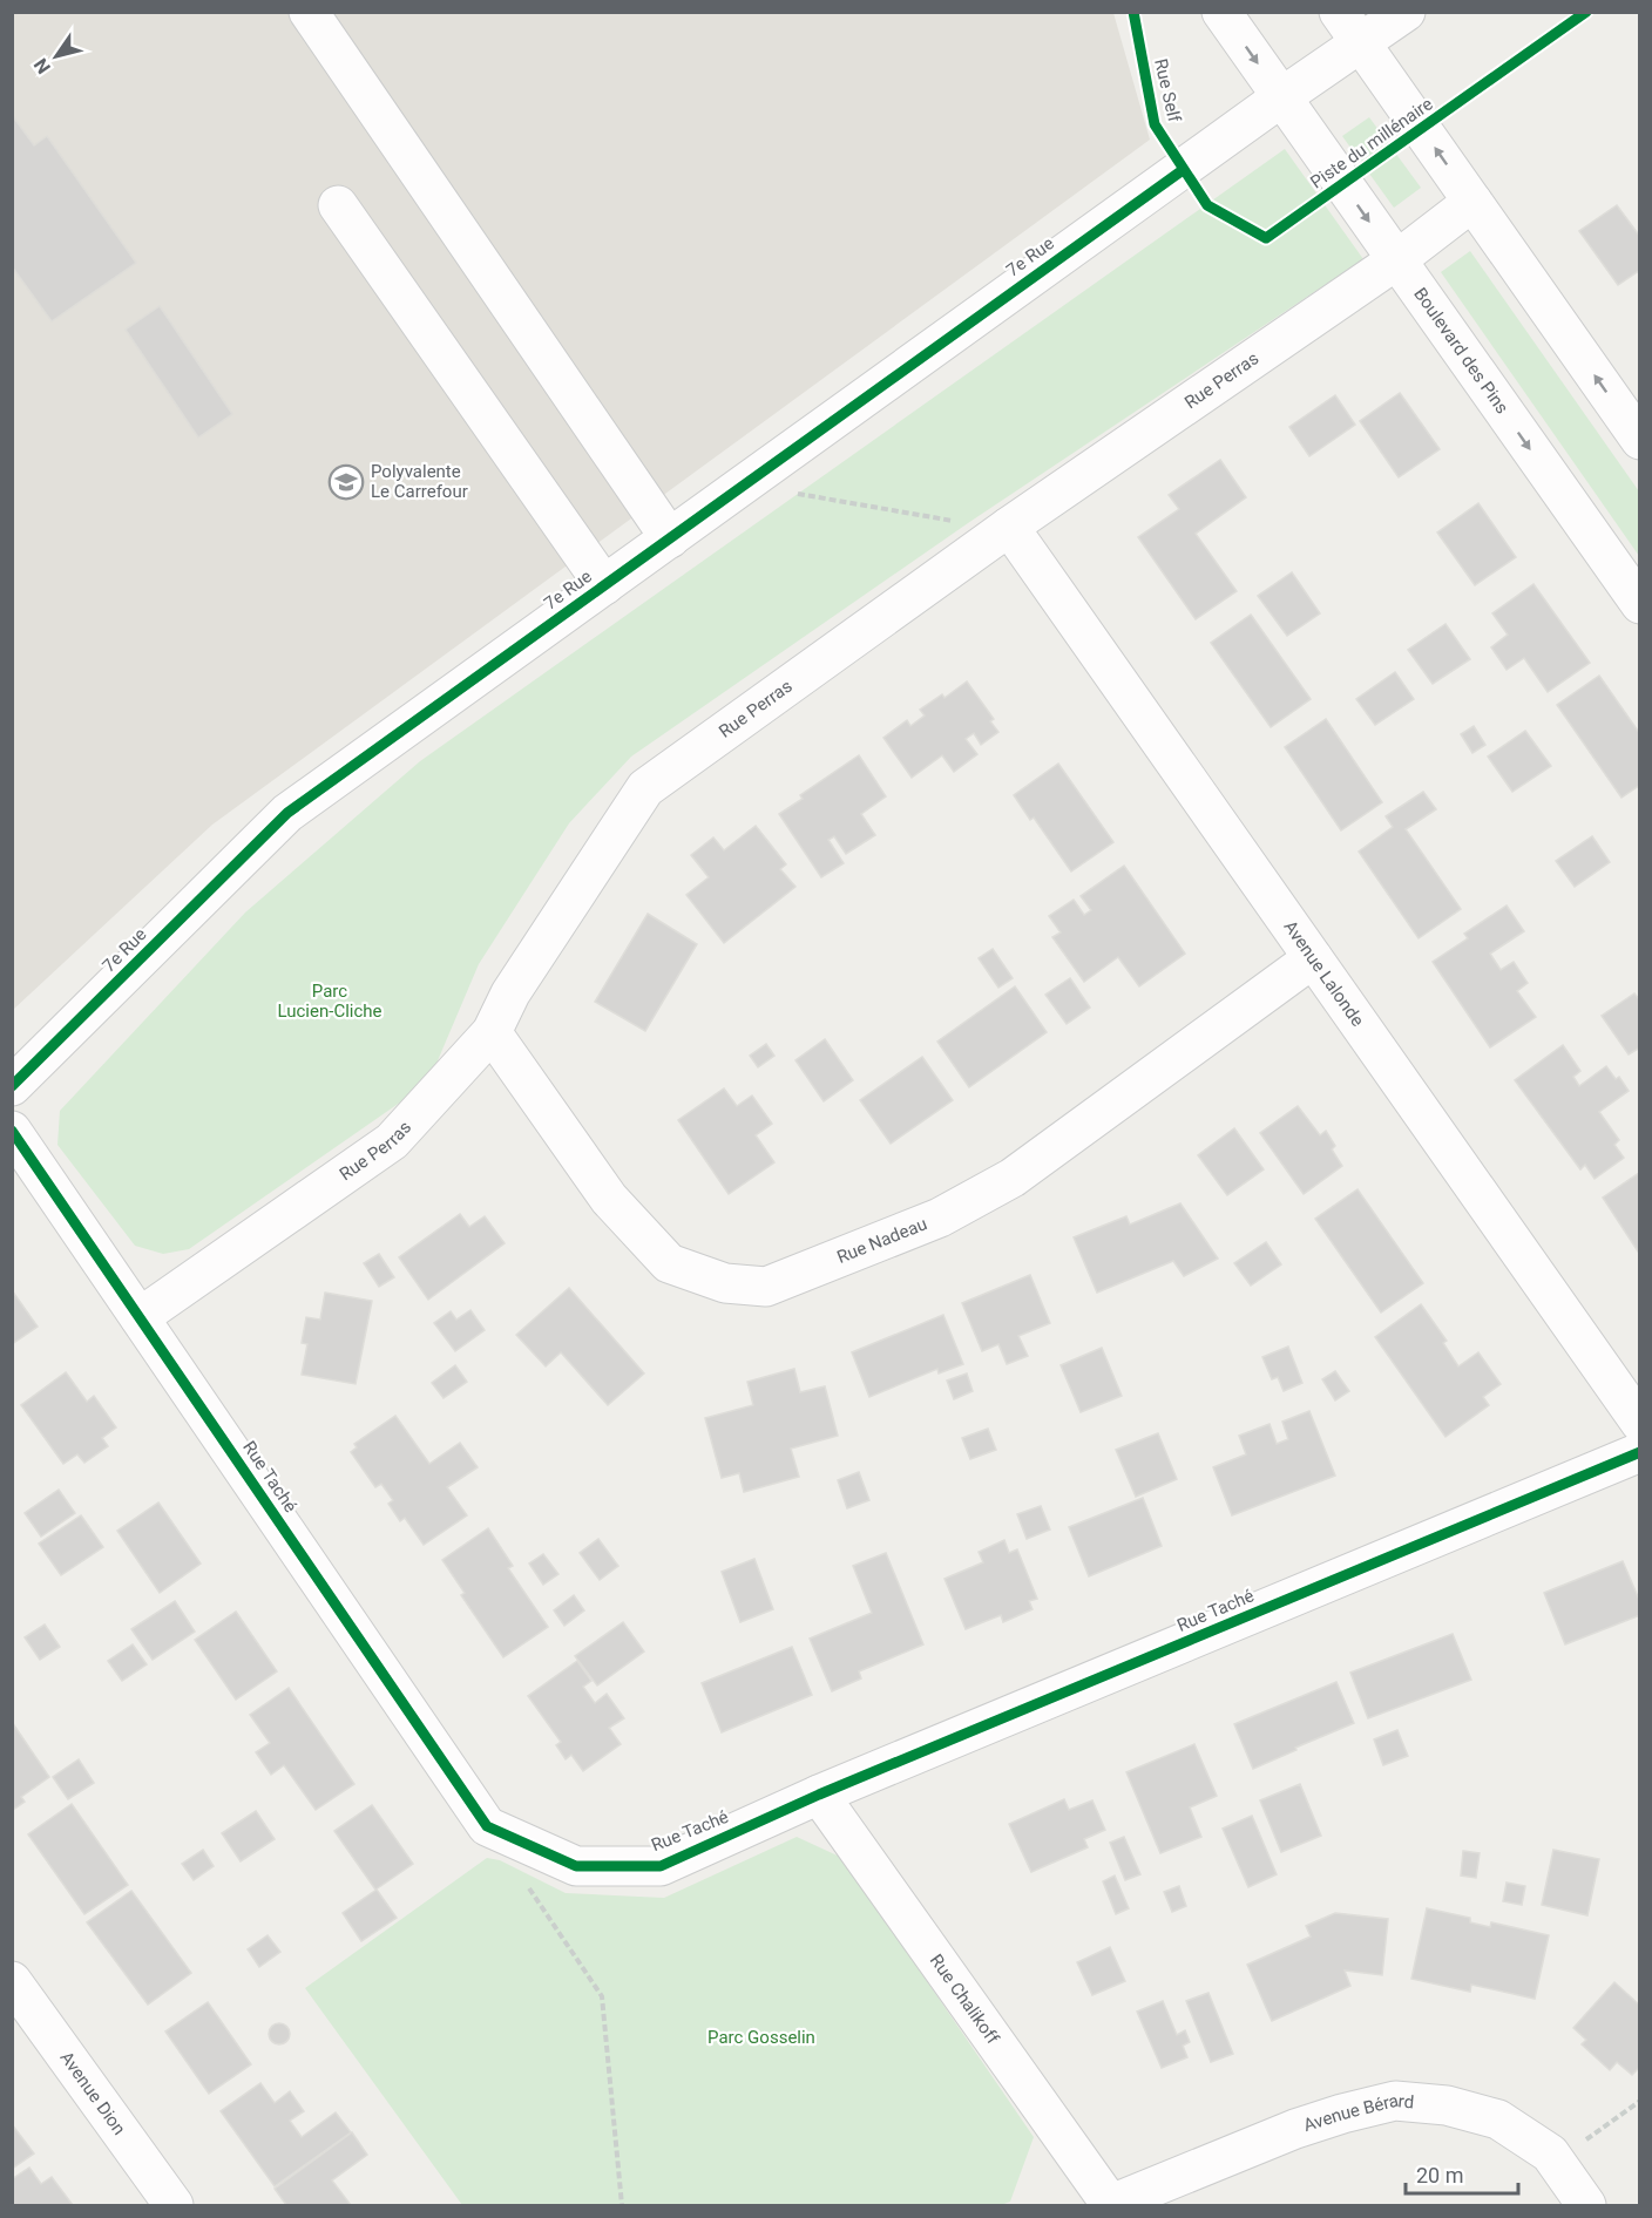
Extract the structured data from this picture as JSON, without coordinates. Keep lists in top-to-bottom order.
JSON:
{
  "streets": {
    "street": [
      "7e Rue",
      "Boulevard des Pins",
      "Rue Perras",
      "Avenue Lalonde",
      "Rue Nadeau",
      "Rue Taché",
      "Rue Chalikoff",
      "Avenue Dion",
      "Avenue Bérard"
    ],
    "cycle path": ["Rue Self"]
  },
  "crossings": [
    ["7e Rue", "Boulevard des Pins"],
    ["Boulevard des Pins", "Rue Perras"],
    ["Rue Perras", "Avenue Lalonde"],
    ["Rue Perras", "Rue Nadeau"],
    ["Rue Perras", "Rue Taché"],
    ["Avenue Lalonde", "Rue Nadeau"],
    ["Rue Taché", "Rue Chalikoff"],
    ["Rue Chalikoff", "Avenue Bérard"]
  ],
  "parks": ["Parc Lucien-Cliche", "Parc Gosselin"],
  "places": {
    "school or university": ["Polyvalente Le Carrefour"]
  },
  "scale_bar": "20 m",
  "north": "bottom left"
}
